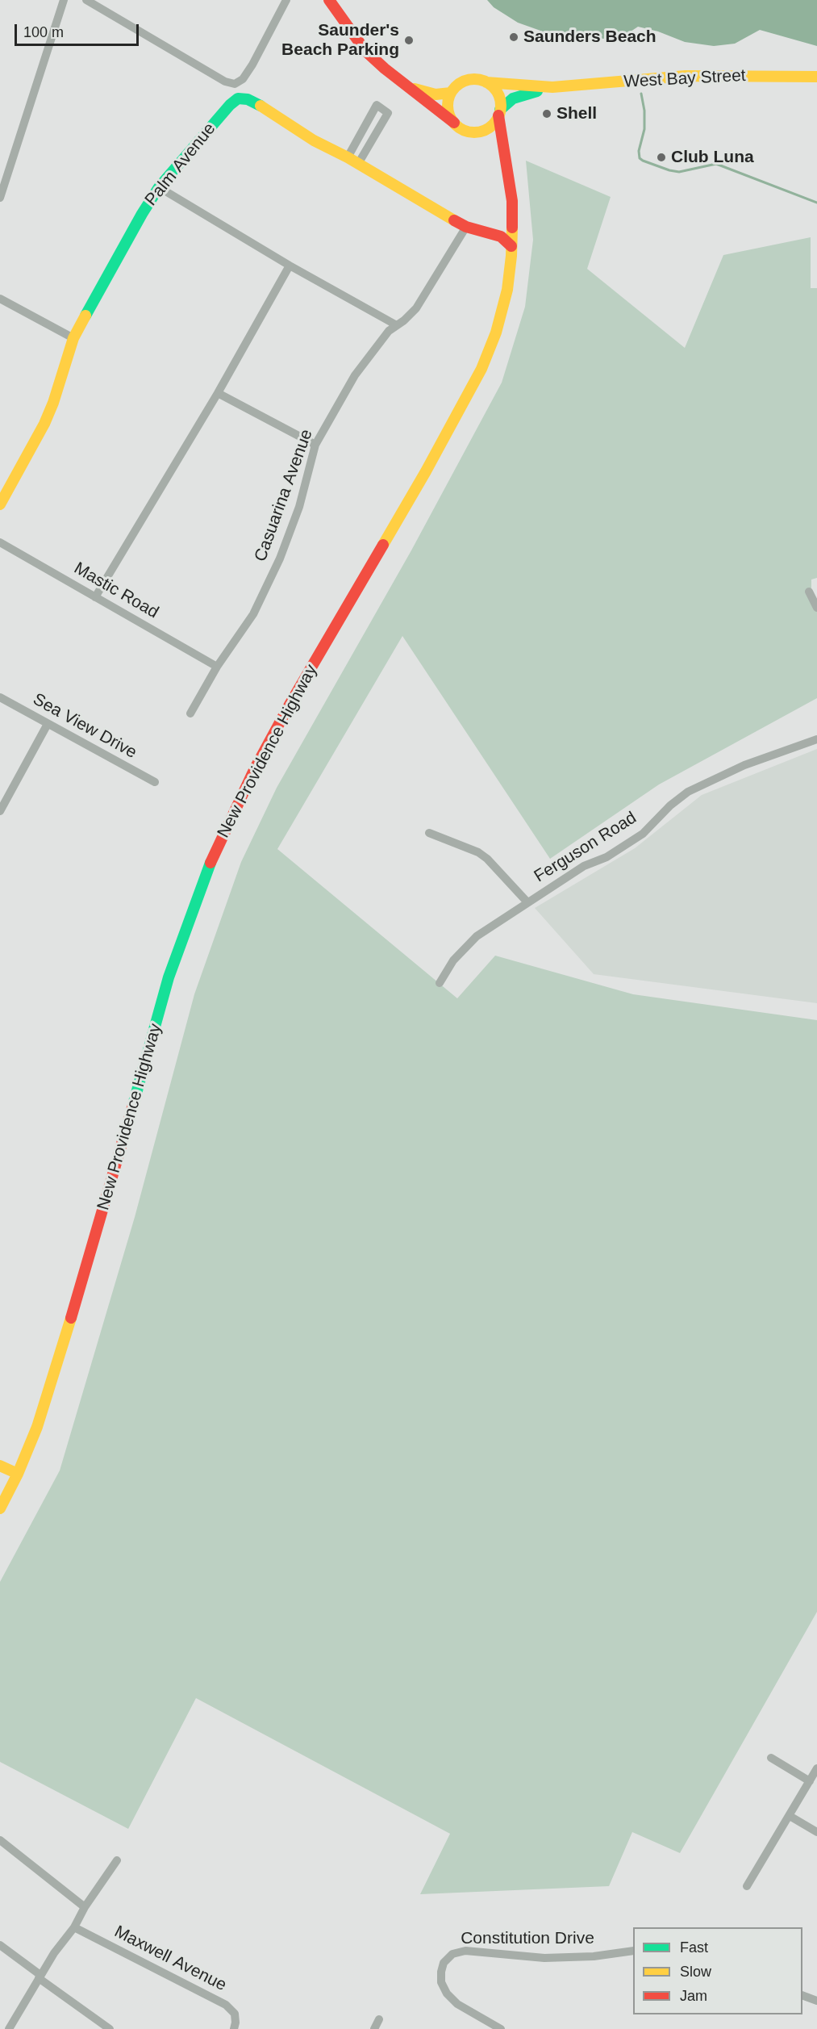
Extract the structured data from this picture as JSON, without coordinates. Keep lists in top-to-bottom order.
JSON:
{
  "streets": {
    "main road": ["West Bay Street", "Palm Avenue", "New Providence Highway"],
    "street": [
      "Casuarina Avenue",
      "Mastic Road",
      "Sea View Drive",
      "Ferguson Road",
      "Constitution Drive",
      "Maxwell Avenue"
    ]
  },
  "crossings": [
    ["West Bay Street", "New Providence Highway"],
    ["Palm Avenue", "Casuarina Avenue"],
    ["Palm Avenue", "New Providence Highway"],
    ["Casuarina Avenue", "Mastic Road"]
  ],
  "places": [
    "Saunders Beach",
    "Saunder's Beach Parking",
    "Shell",
    "Club Luna"
  ],
  "legend": ["Fast", "Slow", "Jam"],
  "scale_bar": "100 m"
}
